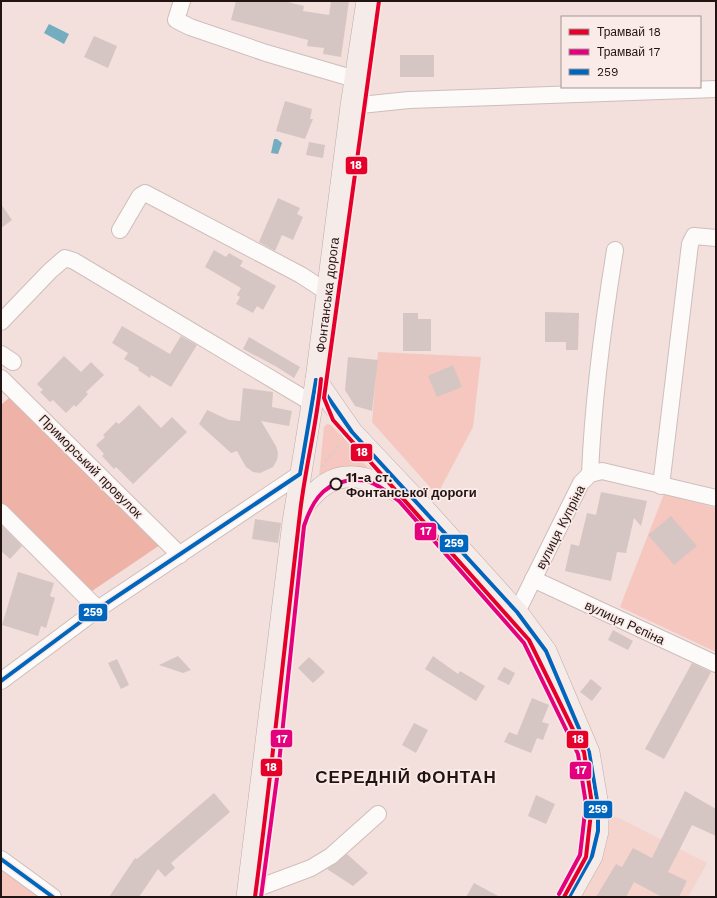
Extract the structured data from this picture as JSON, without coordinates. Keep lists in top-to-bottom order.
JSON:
{
  "streets": {
    "main road": ["Фонтанська дорога"],
    "street": ["Приморський провулок", "вулиця Купріна", "вулиця Рєпіна"]
  },
  "crossings": [
    ["вулиця Купріна", "вулиця Рєпіна"]
  ],
  "districts": ["СЕРЕДНІЙ ФОНТАН"],
  "places": ["11-а ст. Фонтанської дороги"],
  "lines": ["tram line 18", "transit line 259", "tram line 17"],
  "legend": ["Трамвай 18", "Трамвай 17", "259"]
}
